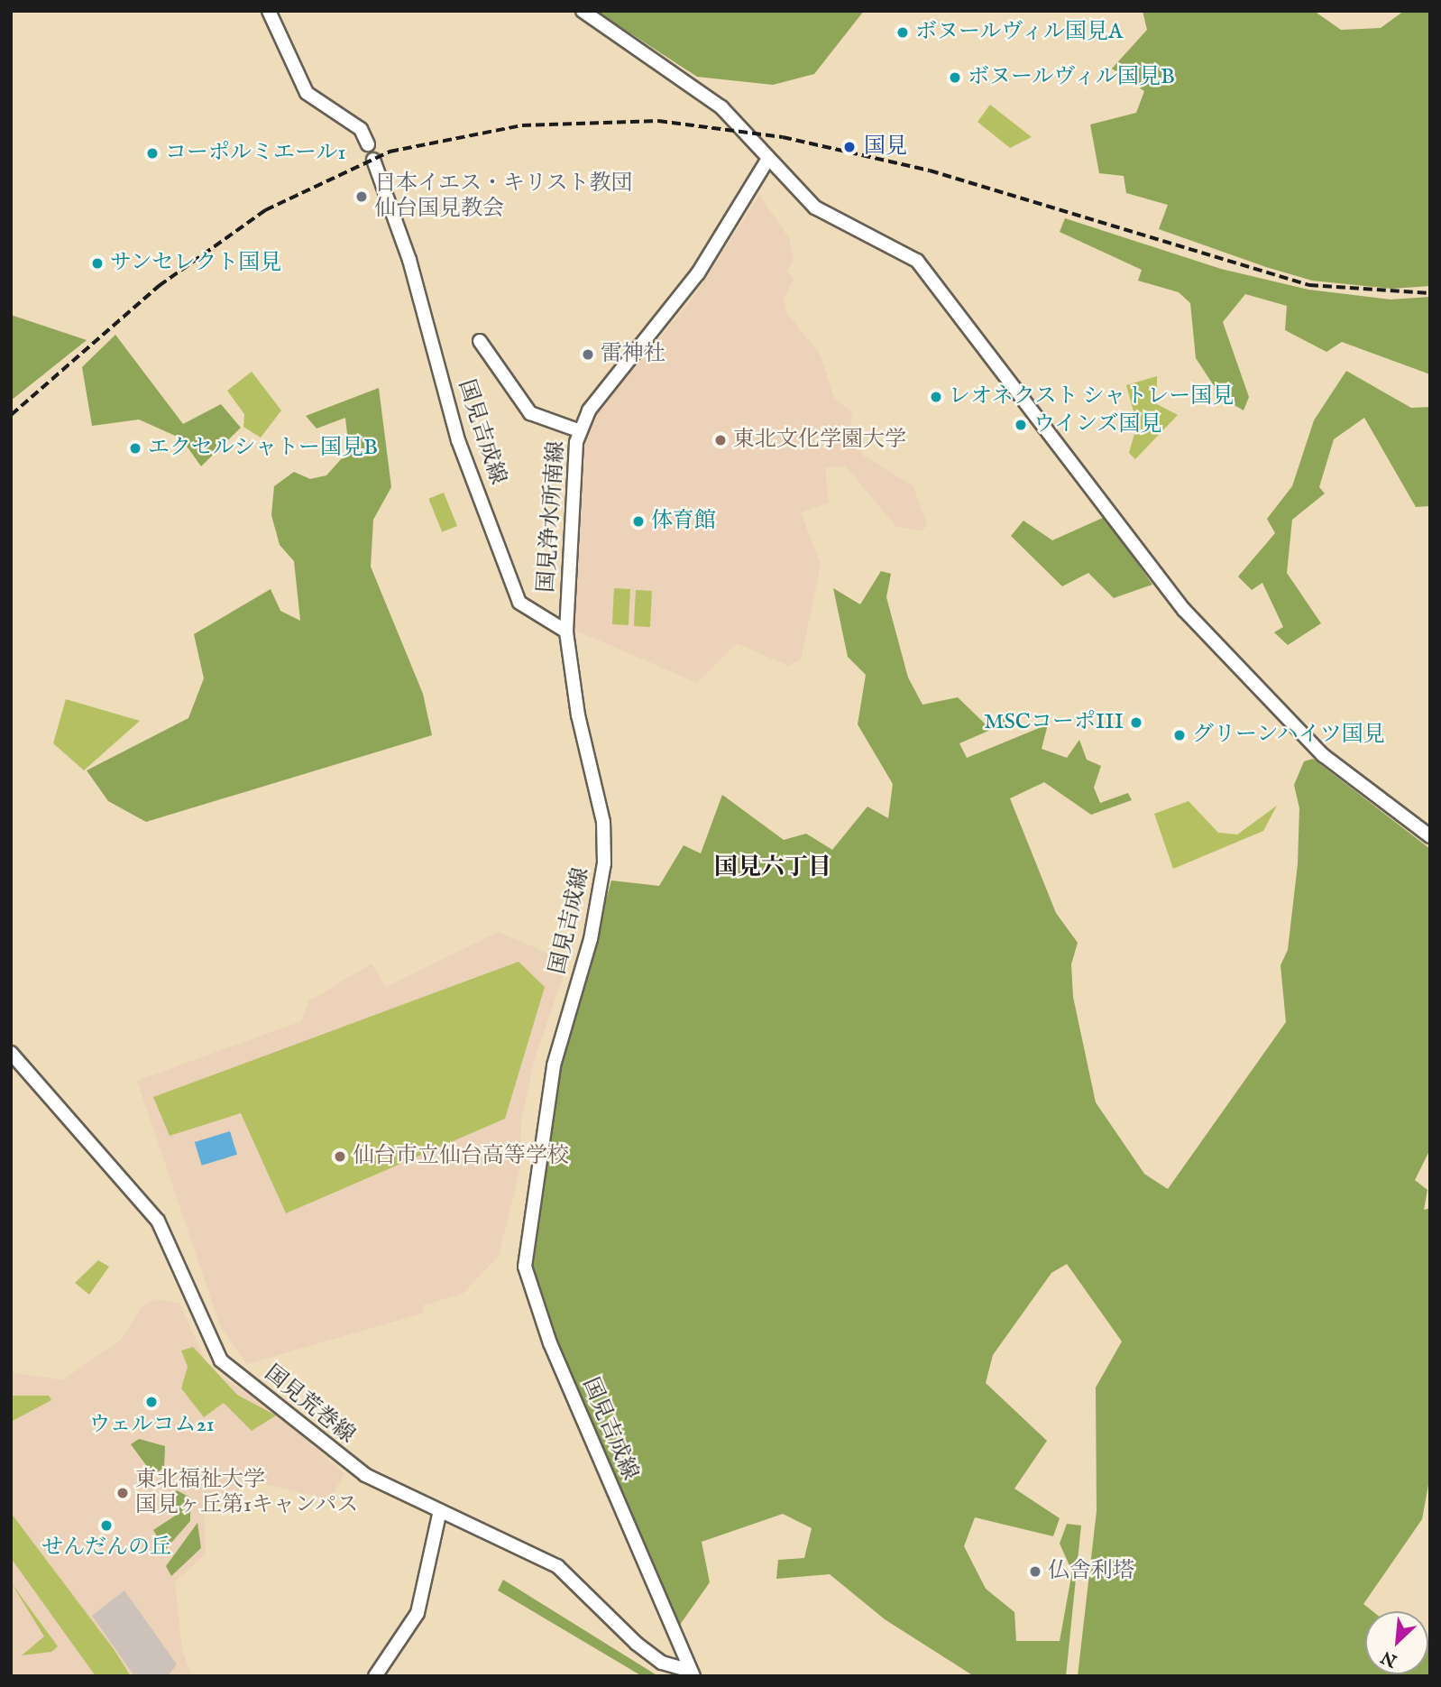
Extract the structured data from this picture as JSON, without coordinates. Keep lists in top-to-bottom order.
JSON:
{
  "streets": {
    "street": ["国見吉成線", "国見浄水所南線", "国見荒巻線"]
  },
  "crossings": [
    ["国見吉成線", "国見浄水所南線"],
    ["国見吉成線", "国見荒巻線"]
  ],
  "districts": ["国見六丁目"],
  "places": [
    "ボヌールヴィル国見A",
    "ボヌールヴィル国見B",
    "国見",
    "コーポルミエール1",
    "日本イエス・キリスト教団 仙台国見教会",
    "サンセレクト国見",
    "雷神社",
    "レオネクスト シャトレー国見",
    "ウインズ国見",
    "東北文化学園大学",
    "エクセルシャトー国見B",
    "体育館",
    "MSCコーポIII",
    "グリーンハイツ国見",
    "仙台市立仙台高等学校",
    "ウェルコム21",
    "東北福祉大学 国見ヶ丘第1キャンパス",
    "せんだんの丘",
    "仏舎利塔"
  ],
  "north": "bottom left"
}
